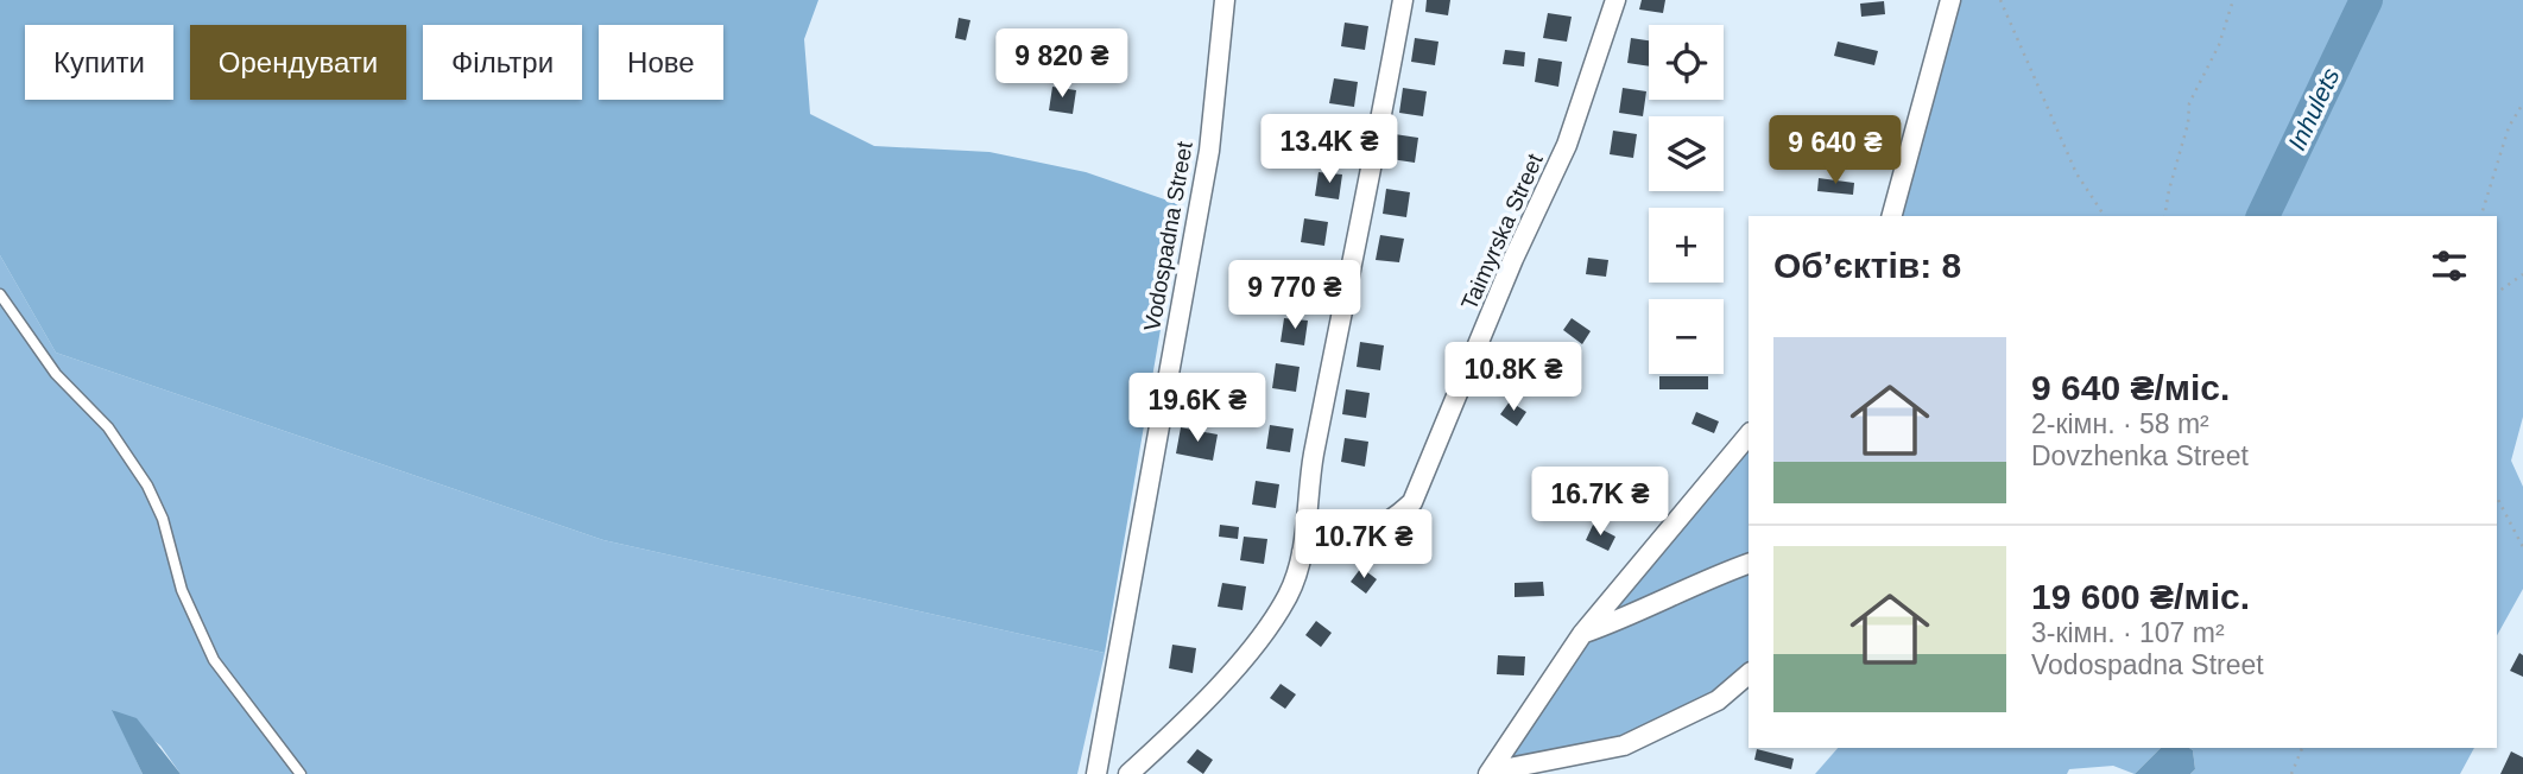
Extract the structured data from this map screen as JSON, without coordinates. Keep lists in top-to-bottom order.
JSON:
{
  "streets": {
    "street": ["Taimyrska Street", "Vodospadna Street"]
  },
  "water": ["Inhulets"],
  "page": {
    "map_buttons": ["+", "−"],
    "chip": [
      "Купити",
      "Орендувати",
      "Фільтри",
      "Нове"
    ],
    "price": [
      "9 820 ₴",
      "13.4K ₴",
      "9 640 ₴",
      "9 770 ₴",
      "10.8K ₴",
      "19.6K ₴",
      "16.7K ₴",
      "10.7K ₴"
    ],
    "heading": "Об’єктів: 8",
    "list": [
      {
        "name": "9 640 ₴/міс.",
        "note": "2-кімн. · 58 m² · Dovzhenka Street"
      },
      {
        "name": "19 600 ₴/міс.",
        "note": "3-кімн. · 107 m² · Vodospadna Street"
      }
    ]
  }
}
